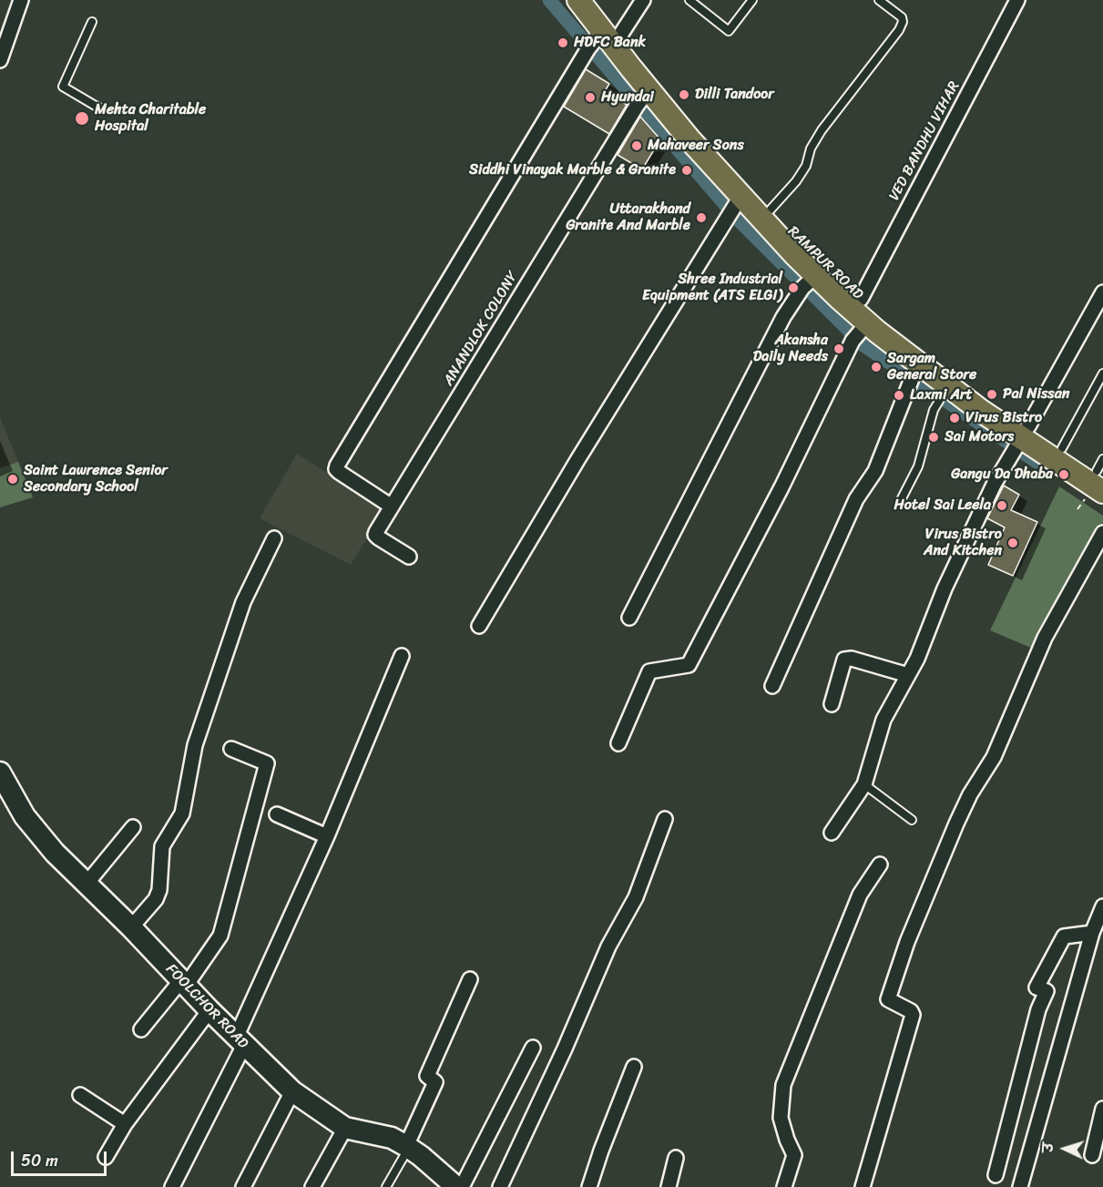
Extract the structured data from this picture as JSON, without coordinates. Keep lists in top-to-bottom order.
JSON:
{
  "streets": {
    "main road": ["RAMPUR ROAD"],
    "street": ["VED BANDHU VIHAR", "ANANDLOK COLONY", "FOOLCHOR ROAD"]
  },
  "crossings": [
    ["VED BANDHU VIHAR", "RAMPUR ROAD"]
  ],
  "places": [
    "HDFC Bank",
    "Dilli Tandoor",
    "Hyundai",
    "Mehta Charitable Hospital",
    "Mahaveer Sons",
    "Siddhi Vinayak Marble & Granite",
    "Uttarakhand Granite And Marble",
    "Shree Industrial Equipment (ATS ELGI)",
    "Akansha Daily Needs",
    "Sargam General Store",
    "Pal Nissan",
    "Laxmi Art",
    "Virus Bistro",
    "Sai Motors",
    "Gangu Da Dhaba",
    "Saint Lawrence Senior Secondary School",
    "Hotel Sai Leela",
    "Virus Bistro And Kitchen"
  ],
  "scale_bar": "50 m",
  "north": "left"
}
